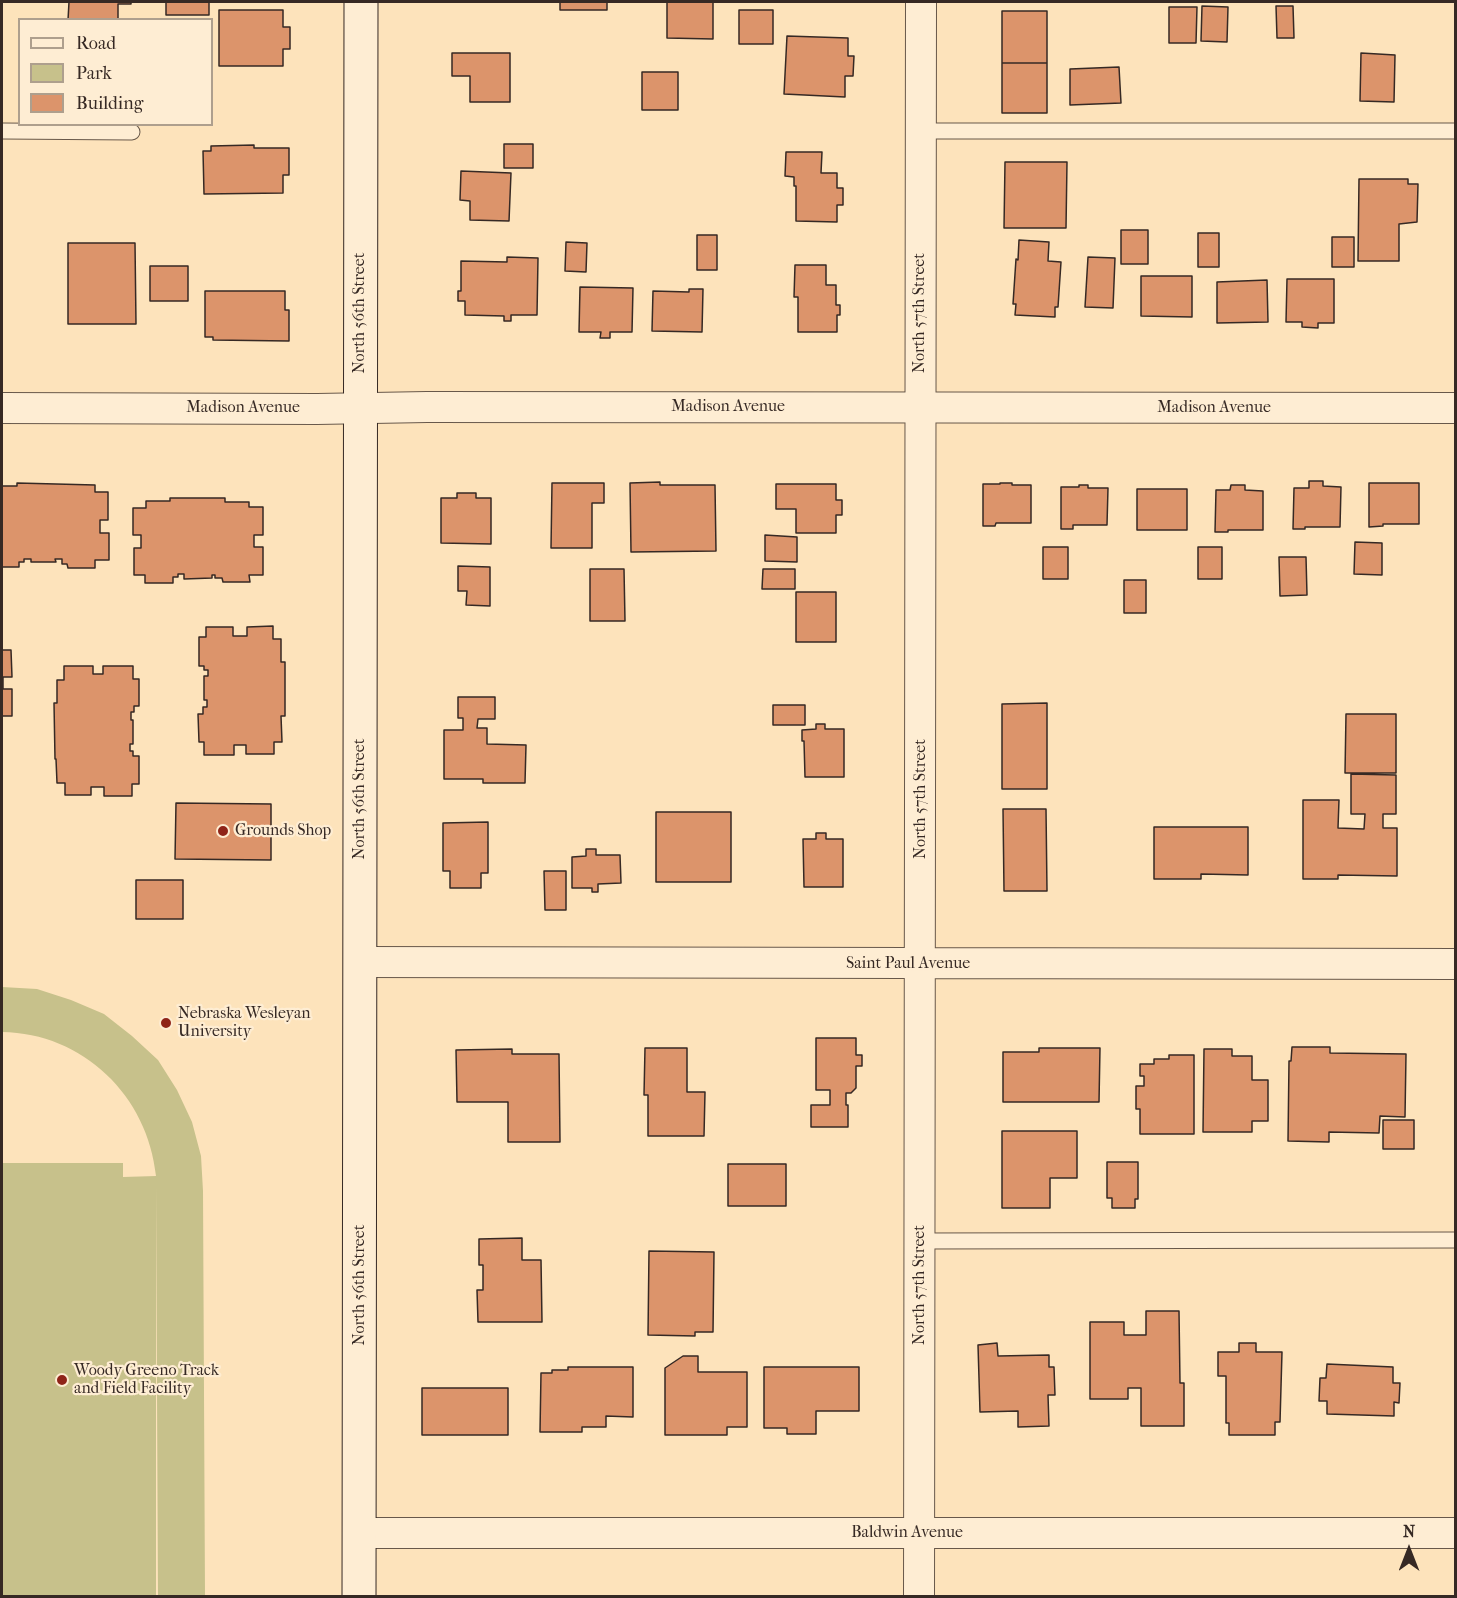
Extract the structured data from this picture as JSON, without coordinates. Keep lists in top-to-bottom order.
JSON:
{
  "streets": {
    "main road": ["North 56th Street"],
    "street": [
      "North 57th Street",
      "Madison Avenue",
      "Saint Paul Avenue",
      "Baldwin Avenue"
    ]
  },
  "crossings": [
    ["North 56th Street", "Madison Avenue"],
    ["North 56th Street", "Saint Paul Avenue"],
    ["North 56th Street", "Baldwin Avenue"],
    ["North 57th Street", "Madison Avenue"],
    ["North 57th Street", "Saint Paul Avenue"],
    ["North 57th Street", "Baldwin Avenue"]
  ],
  "places": ["Grounds Shop", "Nebraska Wesleyan University", "Woody Greeno Track and Field Facility"],
  "legend": ["Road", "Park", "Building"],
  "north": "top"
}
